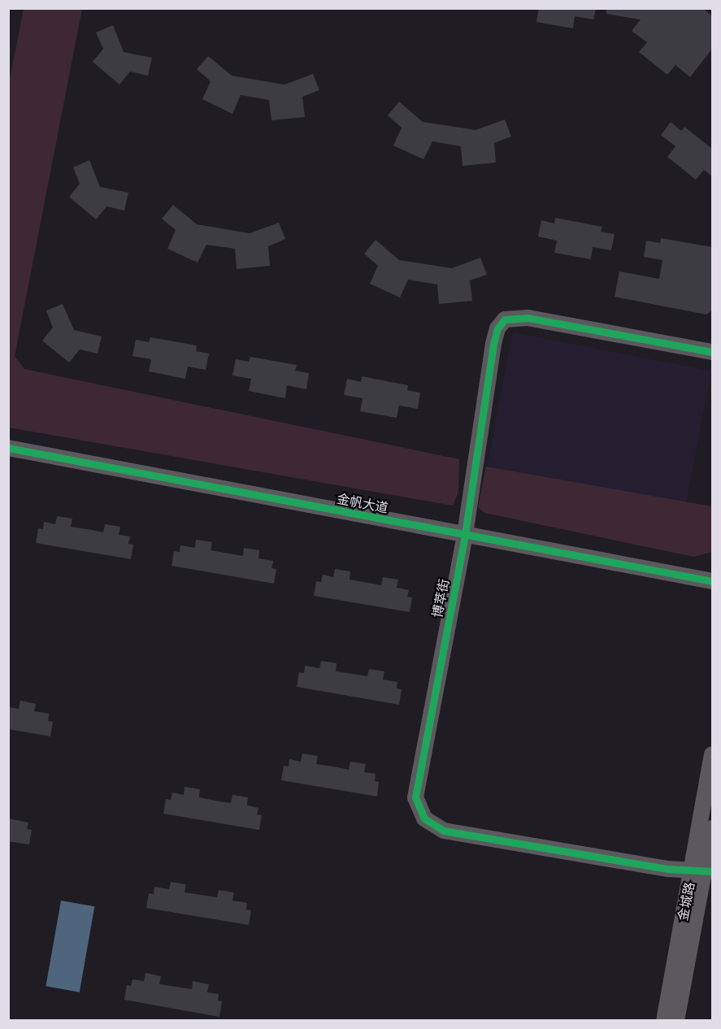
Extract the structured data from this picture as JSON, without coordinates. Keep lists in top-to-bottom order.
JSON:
{
  "streets": {
    "street": ["金帆大道", "博萃街", "金城路"]
  },
  "crossings": [
    ["金帆大道", "博萃街"],
    ["博萃街", "金城路"]
  ]
}
